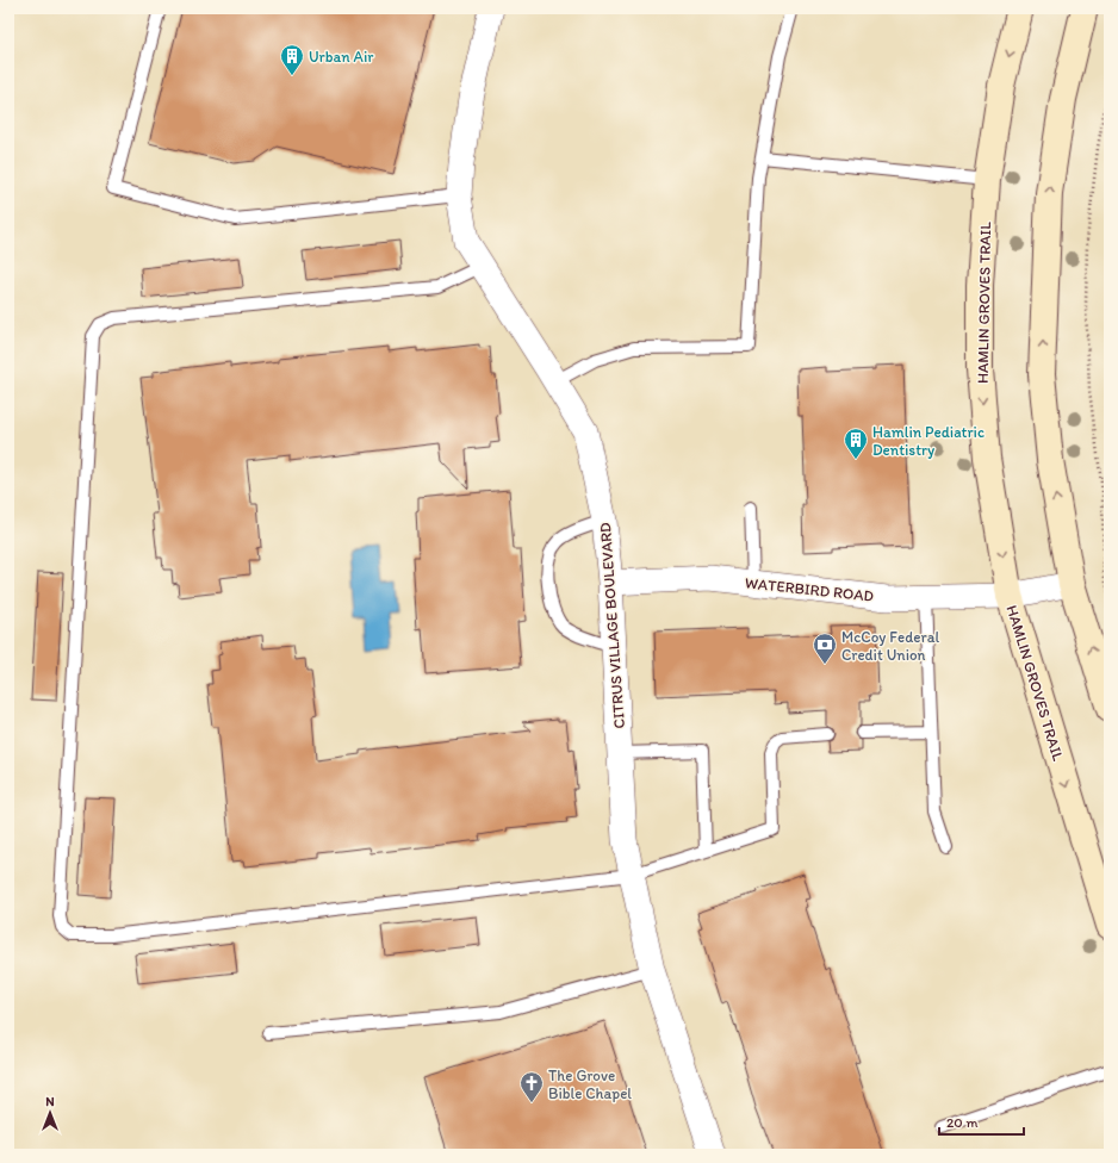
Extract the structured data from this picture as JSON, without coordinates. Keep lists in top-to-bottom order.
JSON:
{
  "streets": {
    "main road": ["HAMLIN GROVES TRAIL"],
    "street": ["WATERBIRD ROAD", "CITRUS VILLAGE BOULEVARD"]
  },
  "crossings": [
    ["HAMLIN GROVES TRAIL", "WATERBIRD ROAD"],
    ["WATERBIRD ROAD", "CITRUS VILLAGE BOULEVARD"]
  ],
  "places": {
    "building": ["Urban Air", "Hamlin Pediatric Dentistry"],
    "bank": ["McCoy Federal Credit Union"],
    "church": ["The Grove Bible Chapel"]
  },
  "scale_bar": "20 m",
  "north": "top"
}
